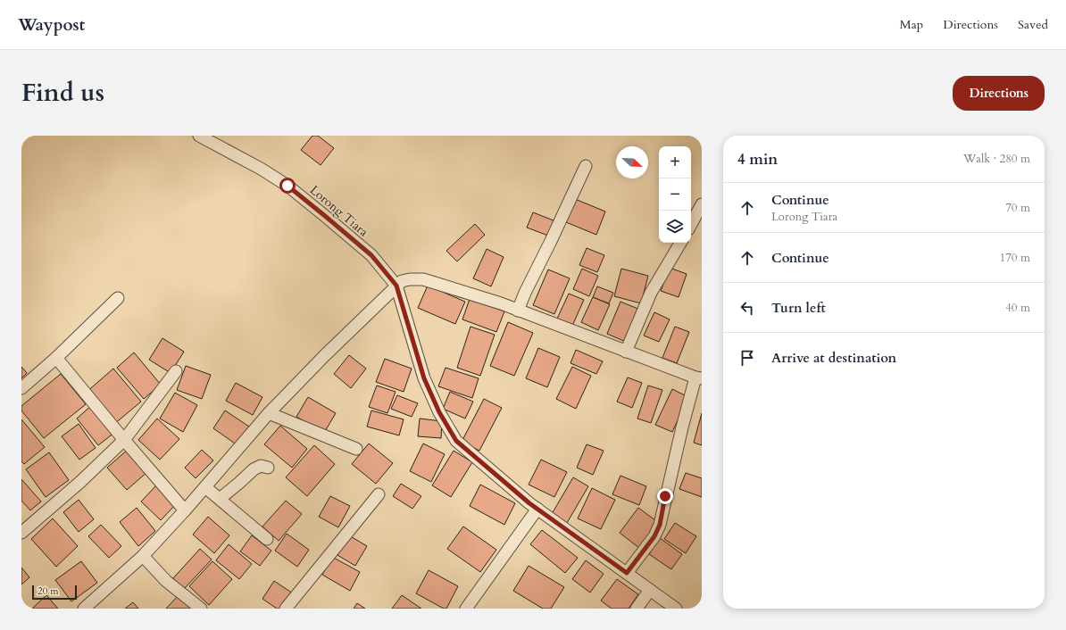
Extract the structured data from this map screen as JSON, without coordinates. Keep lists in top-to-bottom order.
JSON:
{
  "streets": {
    "street": ["Lorong Tiara"]
  },
  "scale_bar": "20 m",
  "north": "bottom right",
  "page": {
    "header": "Waypost",
    "nav": ["Map", "Directions", "Saved"],
    "title": "Find us",
    "buttons": "Directions",
    "heading": ["4 min", "Walk · 280 m"],
    "map_buttons": ["+", "−"],
    "list": [
      ["Continue", "Lorong Tiara", "70 m"],
      ["Continue", "170 m"],
      ["Turn left", "40 m"],
      "Arrive at destination"
    ],
    "scale": "20 m"
  }
}
